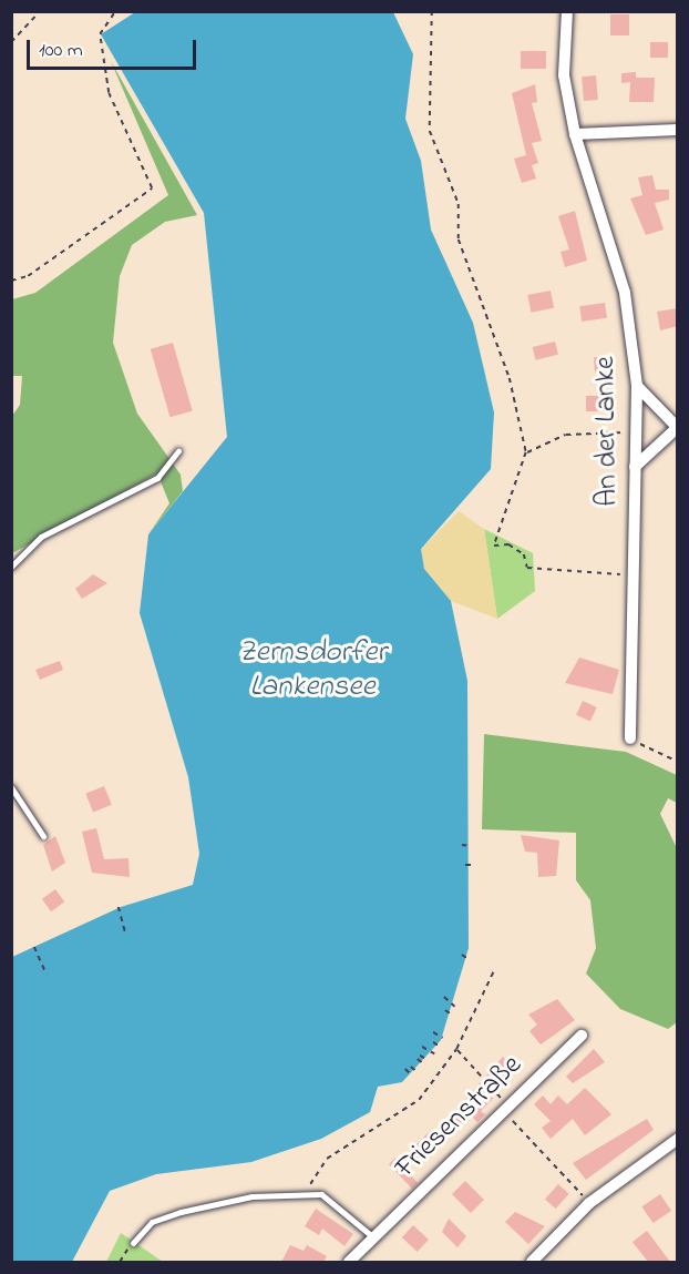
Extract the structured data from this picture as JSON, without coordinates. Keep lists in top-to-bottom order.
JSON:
{
  "streets": {
    "street": ["An der Lanke", "Friesenstraße"]
  },
  "water": ["Zernsdorfer Lankensee"],
  "scale_bar": "100 m"
}
